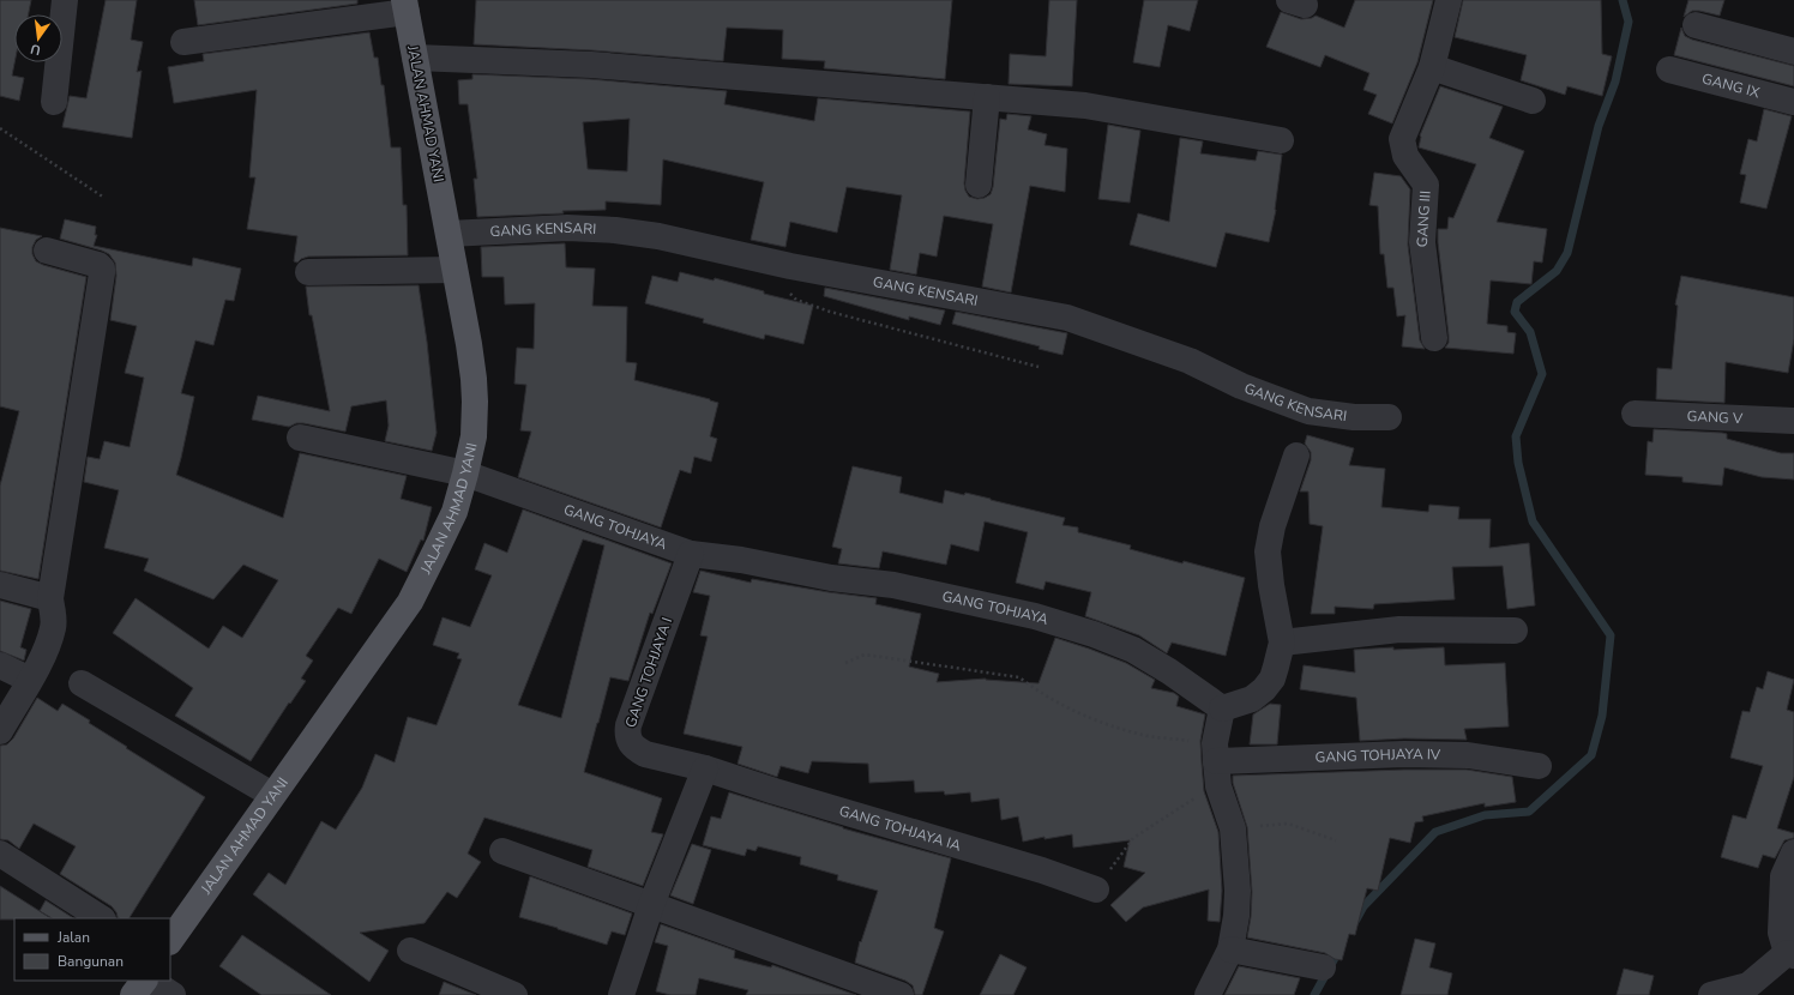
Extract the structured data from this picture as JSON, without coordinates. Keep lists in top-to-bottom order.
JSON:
{
  "streets": {
    "main road": ["JALAN AHMAD YANI"],
    "street": [
      "GANG IX",
      "GANG III",
      "GANG KENSARI",
      "GANG V",
      "GANG TOHJAYA",
      "GANG TOHJAYA I",
      "GANG TOHJAYA IV",
      "GANG TOHJAYA IA"
    ]
  },
  "crossings": [
    ["JALAN AHMAD YANI", "GANG KENSARI"],
    ["JALAN AHMAD YANI", "GANG TOHJAYA"],
    ["GANG TOHJAYA", "GANG TOHJAYA I"],
    ["GANG TOHJAYA I", "GANG TOHJAYA IA"]
  ],
  "legend": ["Jalan", "Bangunan"],
  "north": "bottom"
}
